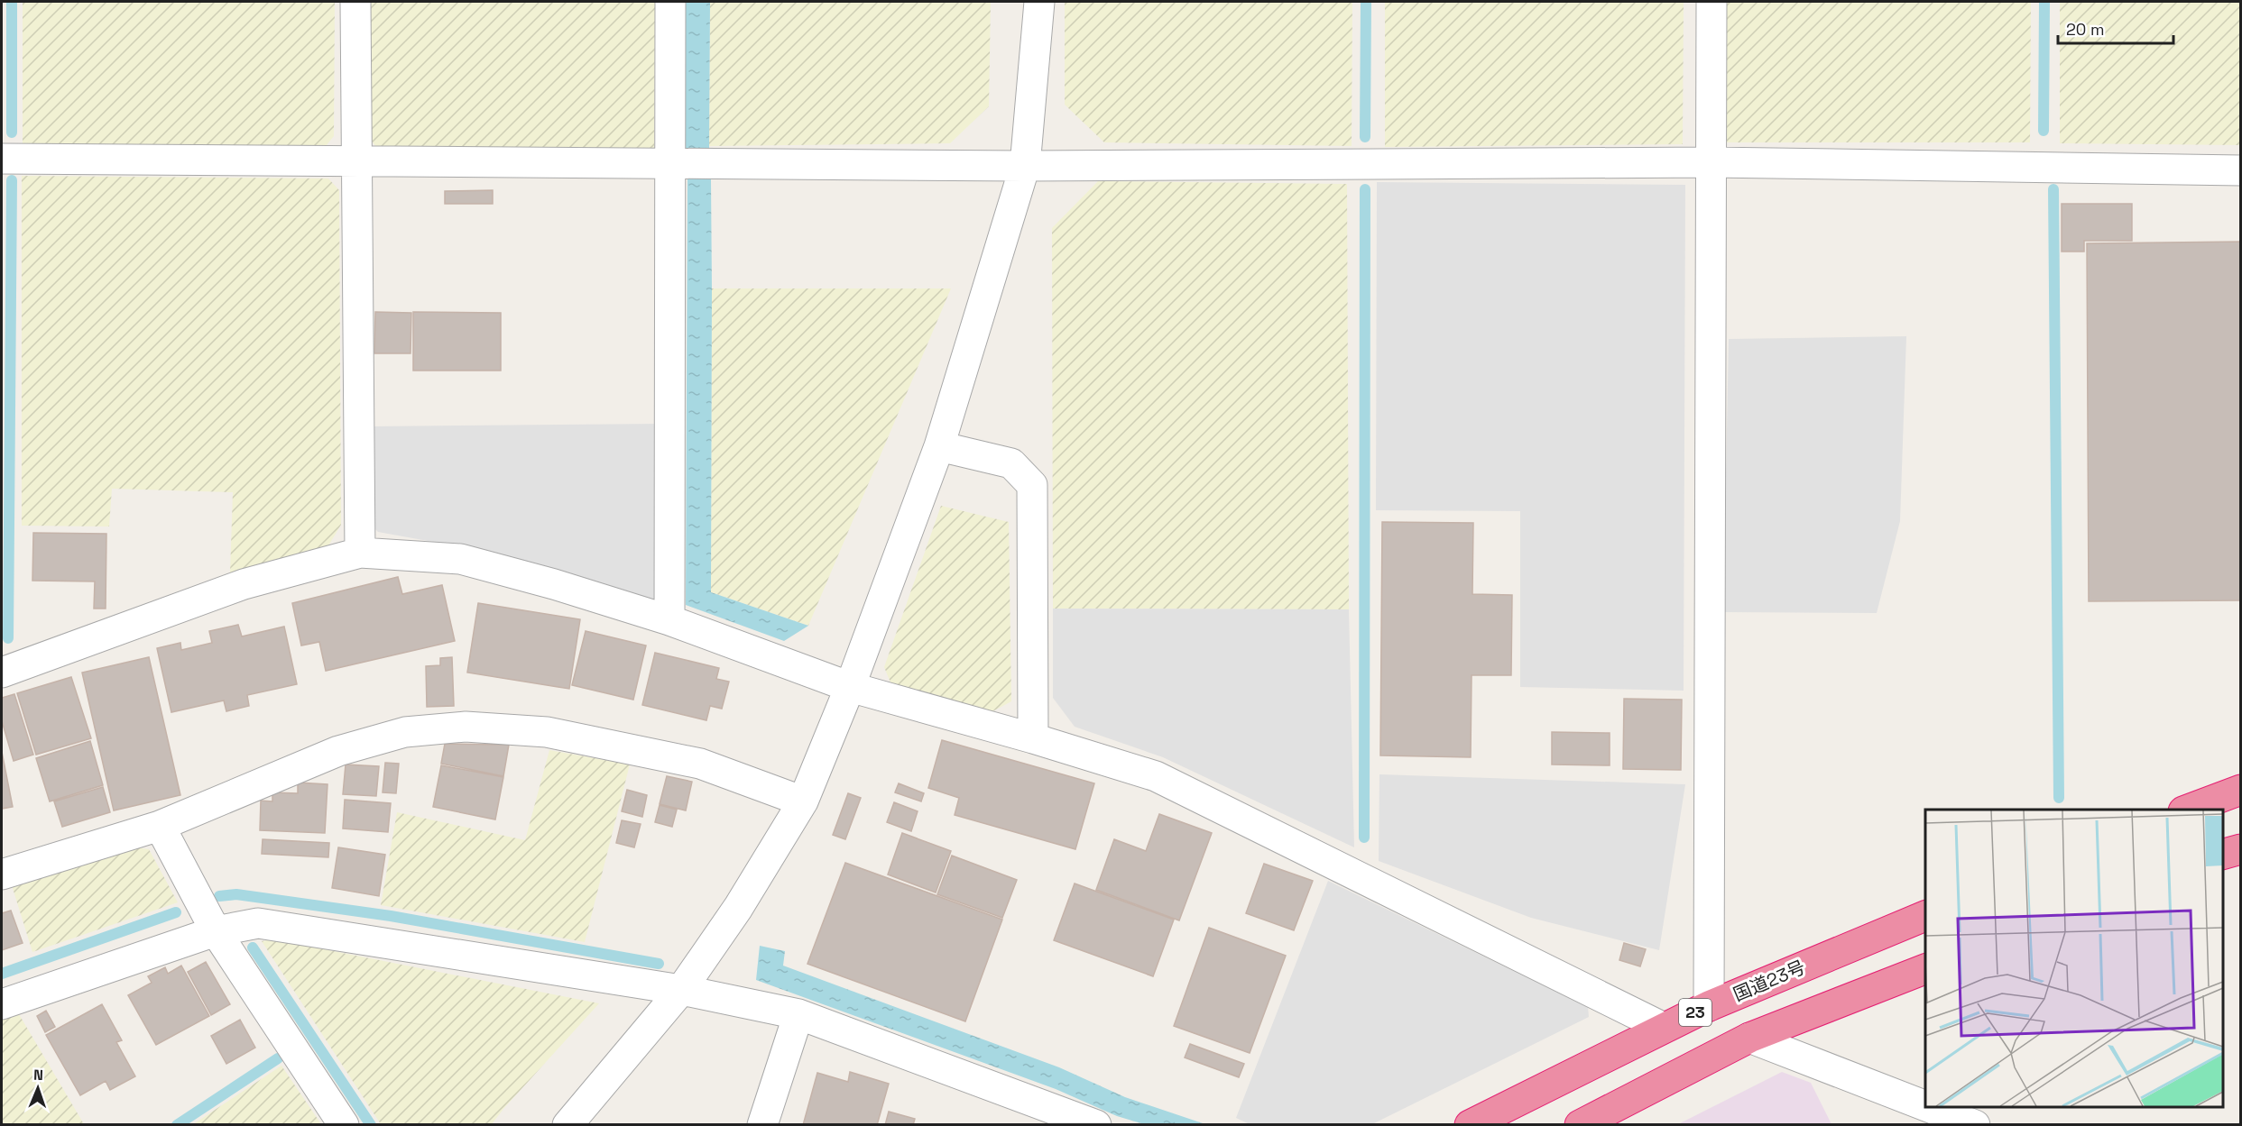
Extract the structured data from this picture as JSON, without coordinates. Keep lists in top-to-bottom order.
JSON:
{
  "streets": {
    "highway": ["国道23号", "23"]
  },
  "scale_bar": "20 m",
  "north": "top"
}
